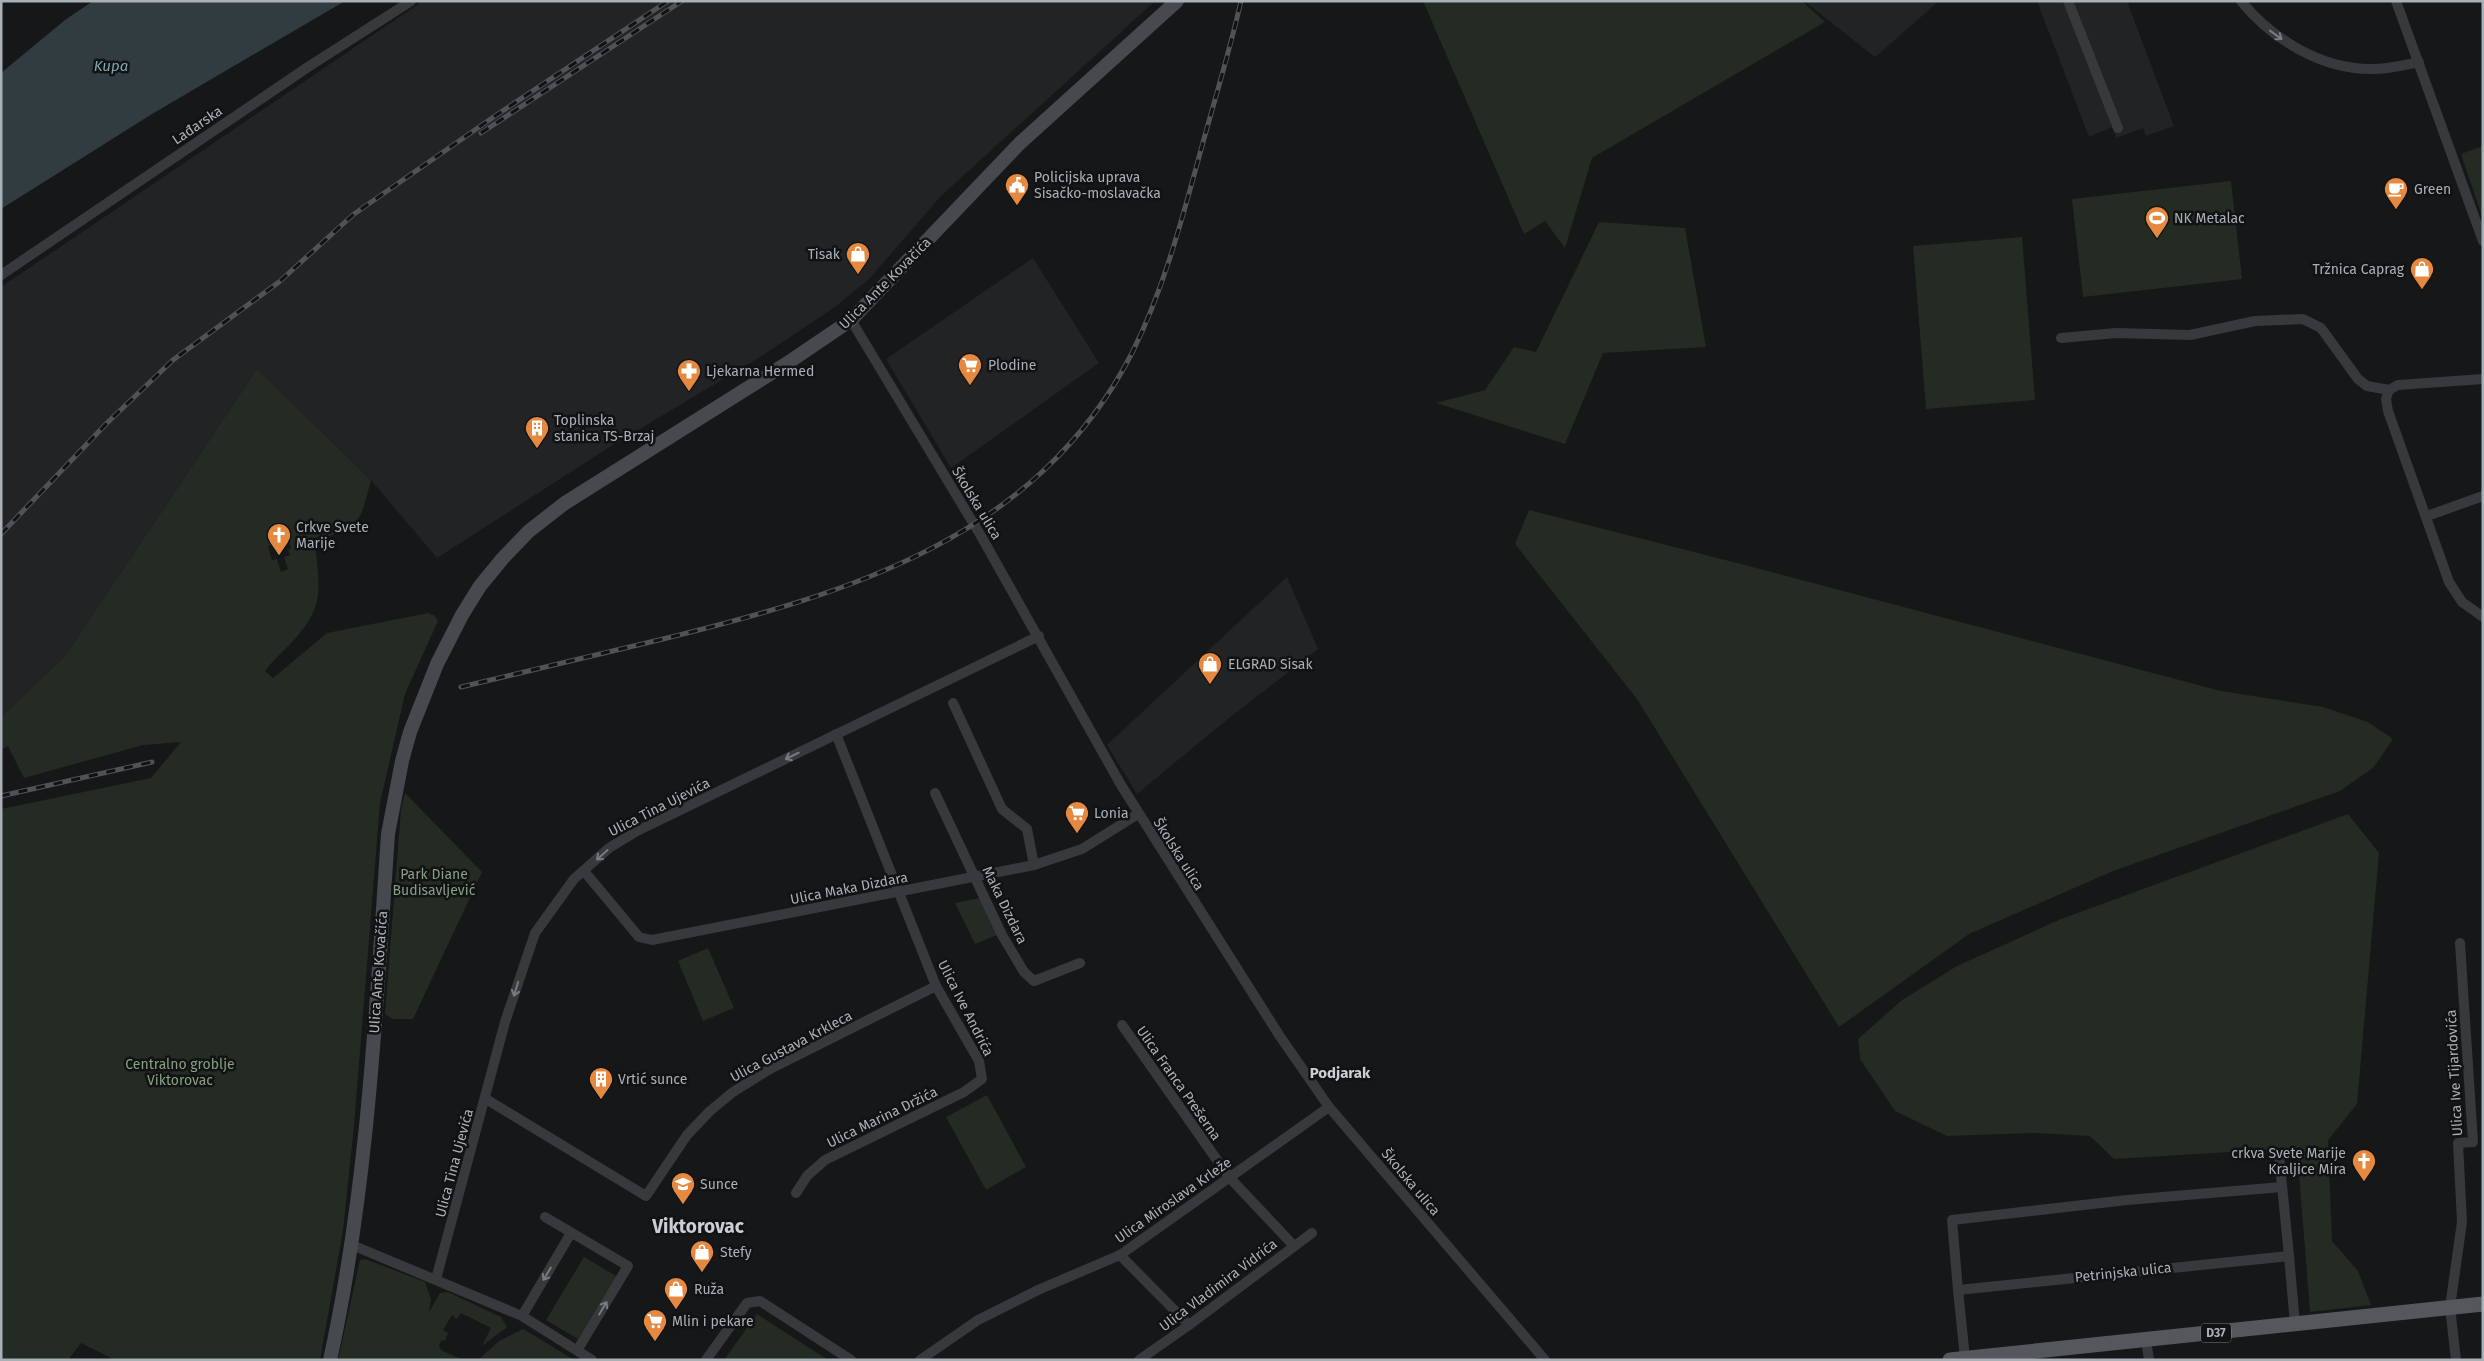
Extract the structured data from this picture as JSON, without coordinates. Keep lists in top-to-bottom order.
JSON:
{
  "streets": {
    "main road": ["Ulica Ante Kovačića", "D37"],
    "street": [
      "Lađarska",
      "Školska ulica",
      "Ulica Tina Ujevića",
      "Ulica Maka Dizdara",
      "Maka Dizdara",
      "Ulica Ive Andrića",
      "Ulica Gustava Krkleca",
      "Ulica Ive Tijardovića",
      "Ulica Franca Prešerna",
      "Ulica Marina Držića",
      "Ulica Miroslava Krleže",
      "Petrinjska ulica",
      "Ulica Vladimira Vidrića"
    ]
  },
  "crossings": [
    ["Ulica Ante Kovačića", "Školska ulica"],
    ["Školska ulica", "Ulica Tina Ujevića"],
    ["Školska ulica", "Ulica Maka Dizdara"],
    ["Školska ulica", "Ulica Miroslava Krleže"],
    ["Ulica Tina Ujevića", "Ulica Maka Dizdara"],
    ["Ulica Tina Ujevića", "Ulica Ive Andrića"],
    ["Ulica Tina Ujevića", "Ulica Gustava Krkleca"],
    ["Ulica Maka Dizdara", "Maka Dizdara"],
    ["Ulica Maka Dizdara", "Ulica Ive Andrića"],
    ["Ulica Ive Andrića", "Ulica Gustava Krkleca"],
    ["Ulica Ive Andrića", "Ulica Marina Držića"],
    ["Ulica Ive Tijardovića", "D37"],
    ["Ulica Franca Prešerna", "Ulica Miroslava Krleže"],
    ["Ulica Franca Prešerna", "Ulica Vladimira Vidrića"]
  ],
  "one_way": ["Ulica Tina Ujevića"],
  "districts": ["Podjarak", "Viktorovac"],
  "water": ["Kupa"],
  "parks": ["Park Diane Budisavljević", "Centralno groblje Viktorovac"],
  "places": {
    "public building": ["Policijska uprava Sisačko-moslavačka"],
    "cafe": ["Green"],
    "sports": ["NK Metalac"],
    "shop": [
      "Tisak",
      "Tržnica Caprag",
      "ELGRAD Sisak",
      "Stefy",
      "Ruža"
    ],
    "supermarket": ["Plodine", "Lonia", "Mlin i pekare"],
    "pharmacy": ["Ljekarna Hermed"],
    "building": ["Toplinska stanica TS-Brzaj", "Vrtić sunce"],
    "church": ["Crkve Svete Marije", "crkva Svete Marije Kraljice Mira"],
    "school or university": ["Sunce"]
  }
}
